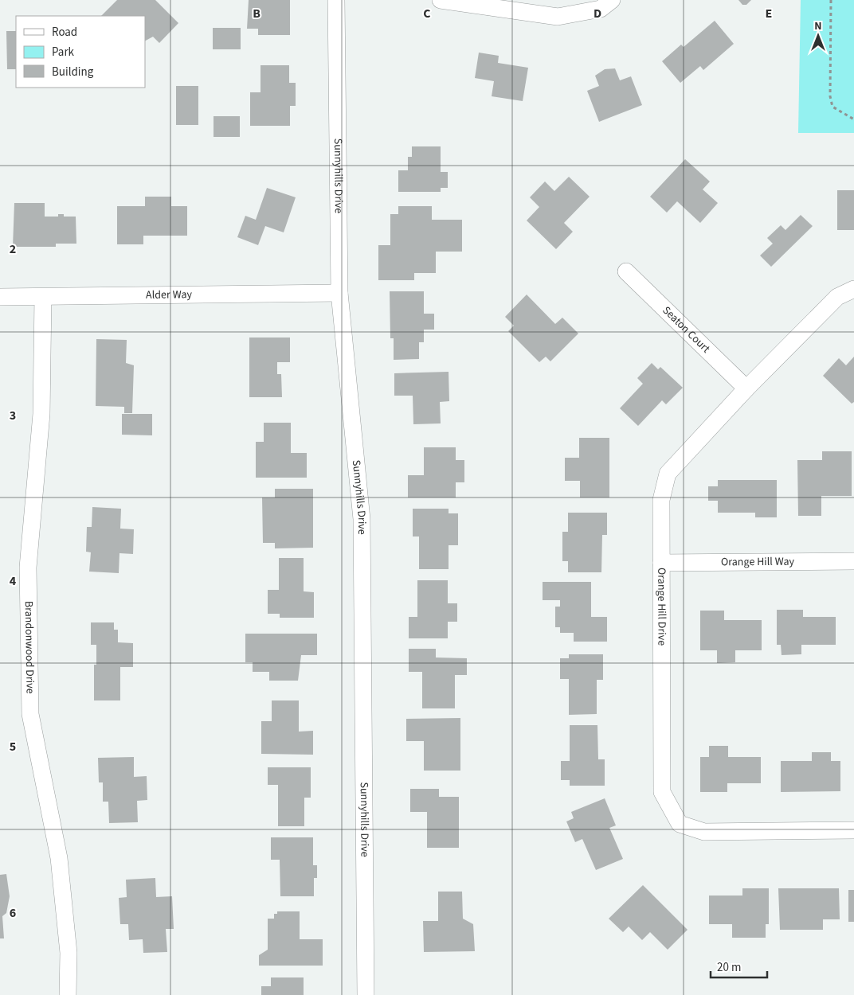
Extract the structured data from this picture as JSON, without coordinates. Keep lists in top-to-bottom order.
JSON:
{
  "streets": {
    "street": [
      "Sunnyhills Drive",
      "Alder Way",
      "Seaton Court",
      "Orange Hill Way",
      "Orange Hill Drive",
      "Brandonwood Drive"
    ]
  },
  "crossings": [
    ["Sunnyhills Drive", "Alder Way"],
    ["Alder Way", "Brandonwood Drive"],
    ["Seaton Court", "Orange Hill Drive"],
    ["Orange Hill Way", "Orange Hill Drive"]
  ],
  "legend": ["Road", "Park", "Building"],
  "scale_bar": "20 m",
  "north": "top",
  "grid": {
    "columns": [
      "B",
      "C",
      "D",
      "E"
    ],
    "rows": [
      "2",
      "3",
      "4",
      "5",
      "6"
    ]
  }
}
